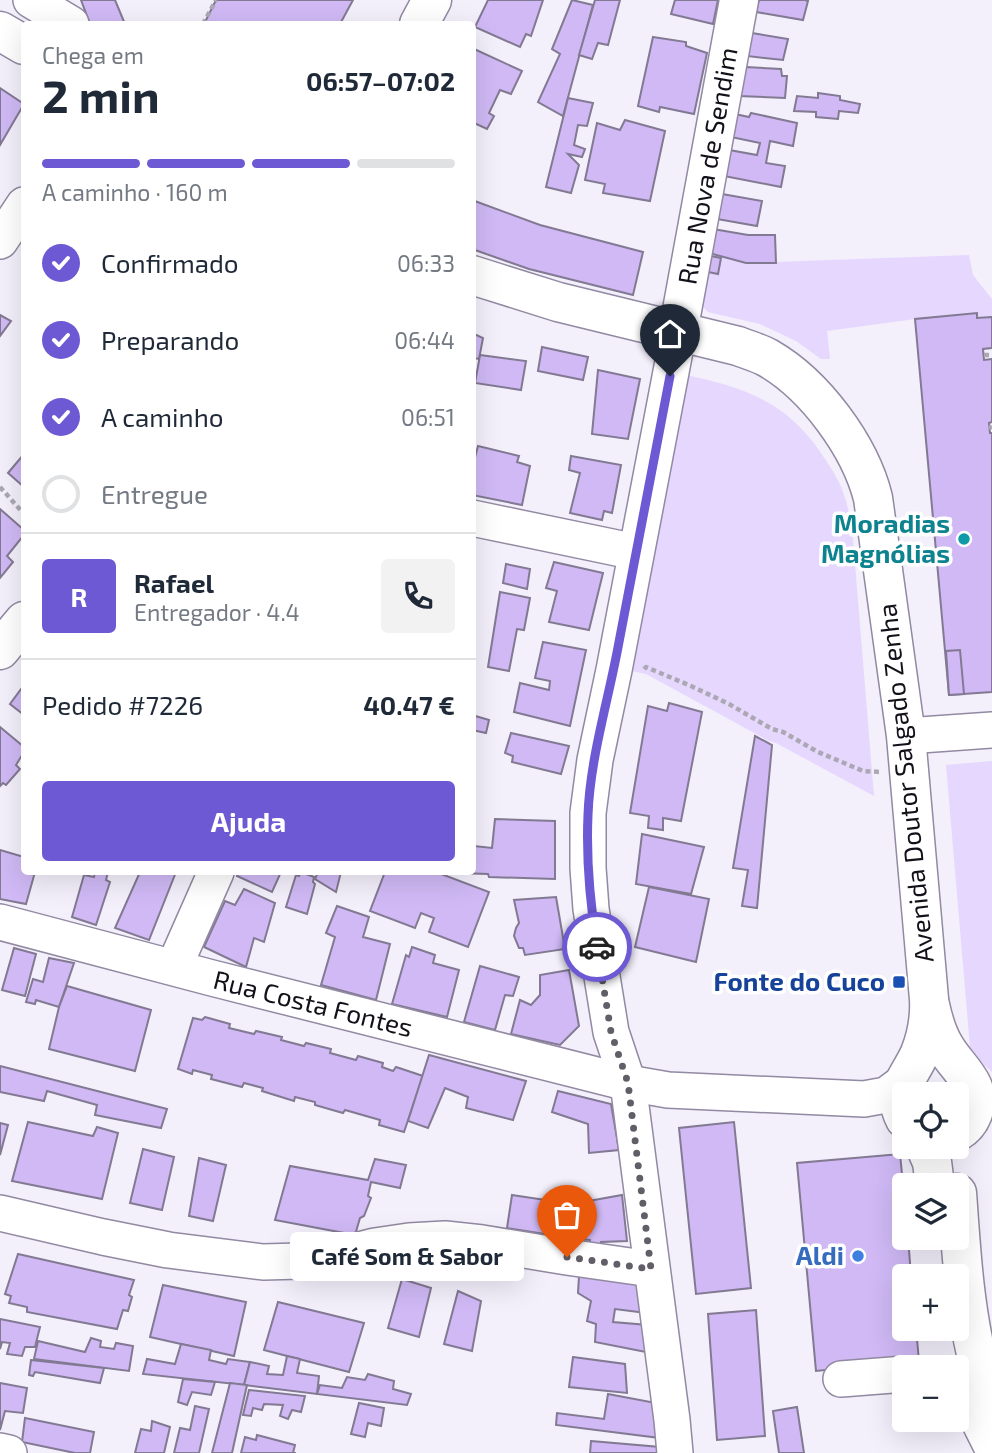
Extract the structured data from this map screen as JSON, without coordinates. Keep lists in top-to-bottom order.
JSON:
{
  "streets": {
    "main road": ["Rua Nova de Sendim", "Avenida Doutor Salgado Zenha"],
    "street": ["Rua Costa Fontes"]
  },
  "crossings": [
    ["Rua Nova de Sendim", "Avenida Doutor Salgado Zenha"],
    ["Rua Nova de Sendim", "Rua Costa Fontes"]
  ],
  "places": {
    "other": ["Moradias Magnólias", "Aldi", "Café Som & Sabor"],
    "transit": ["Fonte do Cuco"]
  },
  "page": {
    "heading": ["2 min", "Chega em", "06:57–07:02"],
    "panel": [
      "Rafael",
      "Entregador · 4.4",
      "Pedido #7226",
      "40.47 €"
    ],
    "bar": "A caminho · 160 m",
    "list": [
      ["Confirmado", "06:33"],
      ["Preparando", "06:44"],
      ["A caminho", "06:51"],
      "Entregue"
    ],
    "round": "R",
    "buttons": "Ajuda",
    "map_buttons": ["+", "−"],
    "bubble": "Café Som & Sabor"
  }
}
